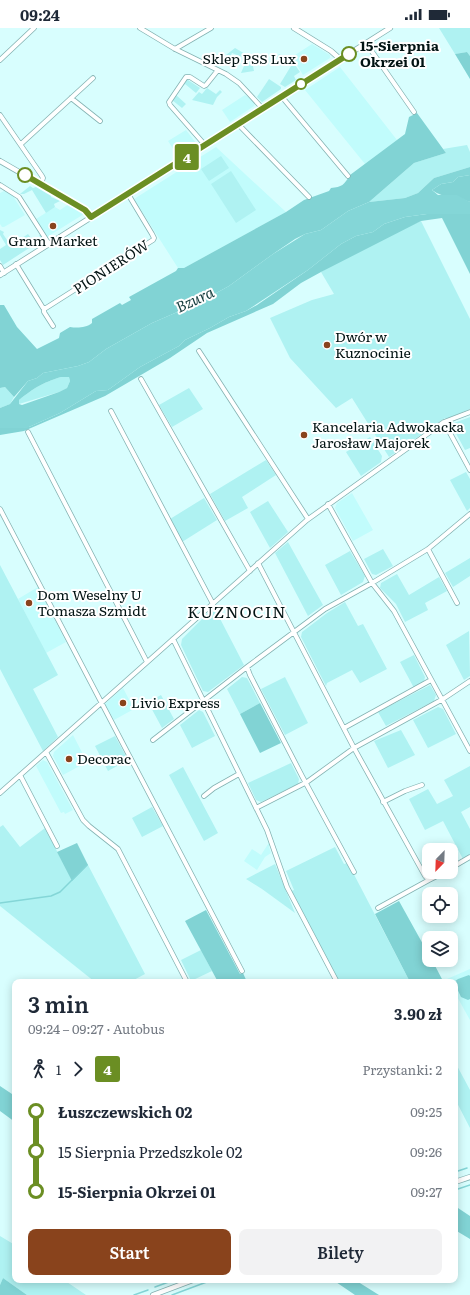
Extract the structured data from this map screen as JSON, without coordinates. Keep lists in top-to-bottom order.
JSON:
{
  "streets": {
    "street": ["PIONIERÓW"]
  },
  "districts": ["KUZNOCIN"],
  "water": ["Bzura"],
  "places": [
    "15-Sierpnia Okrzei 01",
    "Sklep PSS Lux",
    "Gram Market",
    "Dwór w Kuznocinie",
    "Kancelaria Adwokacka Jarosław Majorek",
    "Dom Weselny U Tomasza Szmidt",
    "Livio Express",
    "Decorac"
  ],
  "lines": ["bus line 4"],
  "north": "bottom left",
  "page": {
    "status": "09:24",
    "on_map": "4",
    "heading": ["3 min", "09:24 – 09:27 · Autobus", "3.90 zł"],
    "legs": ["1", "4", "Przystanki: 2"],
    "list": [
      {
        "name": "Łuszczewskich 02",
        "value": "09:25"
      },
      {
        "name": "15 Sierpnia Przedszkole 02",
        "value": "09:26"
      },
      {
        "name": "15-Sierpnia Okrzei 01",
        "value": "09:27"
      }
    ],
    "buttons": ["Start", "Bilety"]
  }
}
